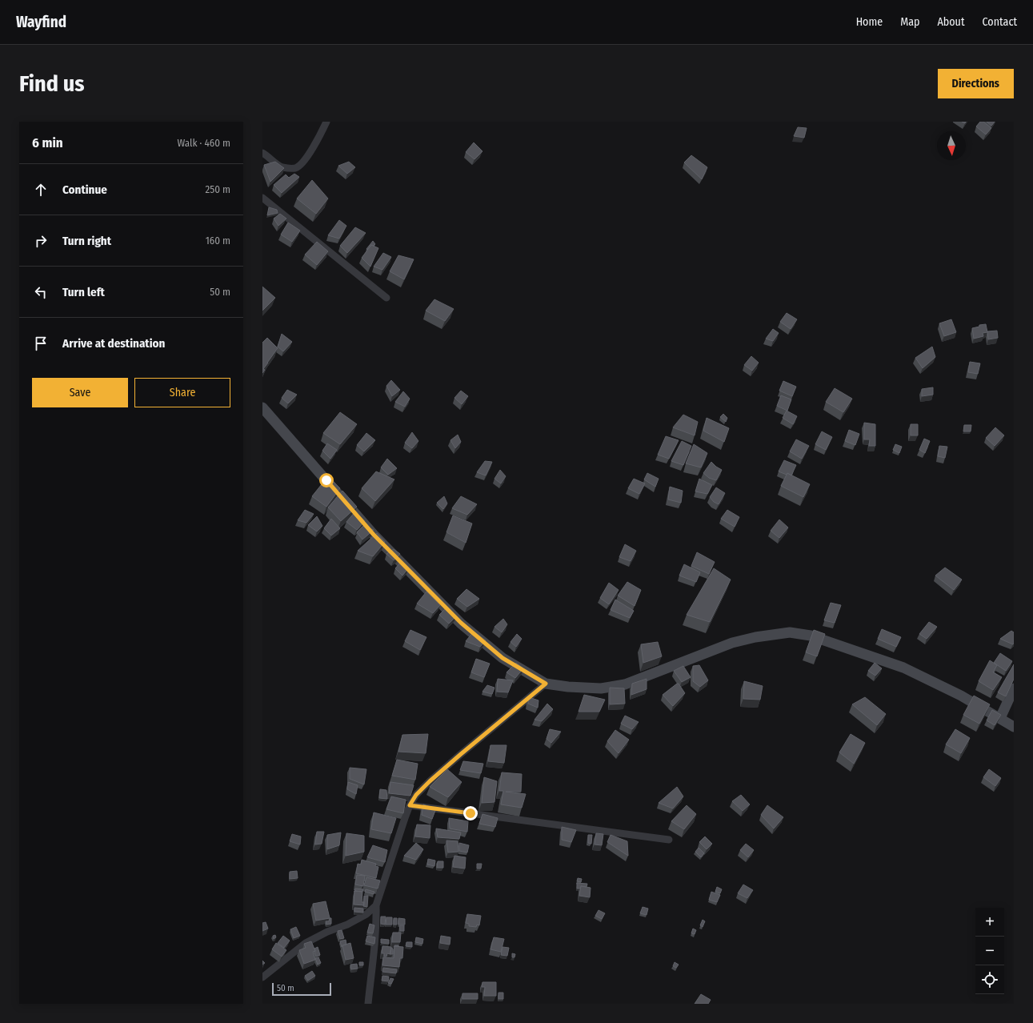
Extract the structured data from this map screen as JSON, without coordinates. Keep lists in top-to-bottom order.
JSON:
{
  "scale_bar": "50 m",
  "north": "bottom",
  "page": {
    "header": "Wayfind",
    "nav": [
      "Home",
      "Map",
      "About",
      "Contact"
    ],
    "buttons": [
      "Directions",
      ["Save", "Share"]
    ],
    "title": "Find us",
    "heading": ["6 min", "Walk · 460 m"],
    "list": [
      ["Continue", "250 m"],
      ["Turn right", "160 m"],
      ["Turn left", "50 m"],
      "Arrive at destination"
    ],
    "map_buttons": ["+", "−"],
    "scale": "50 m"
  }
}
